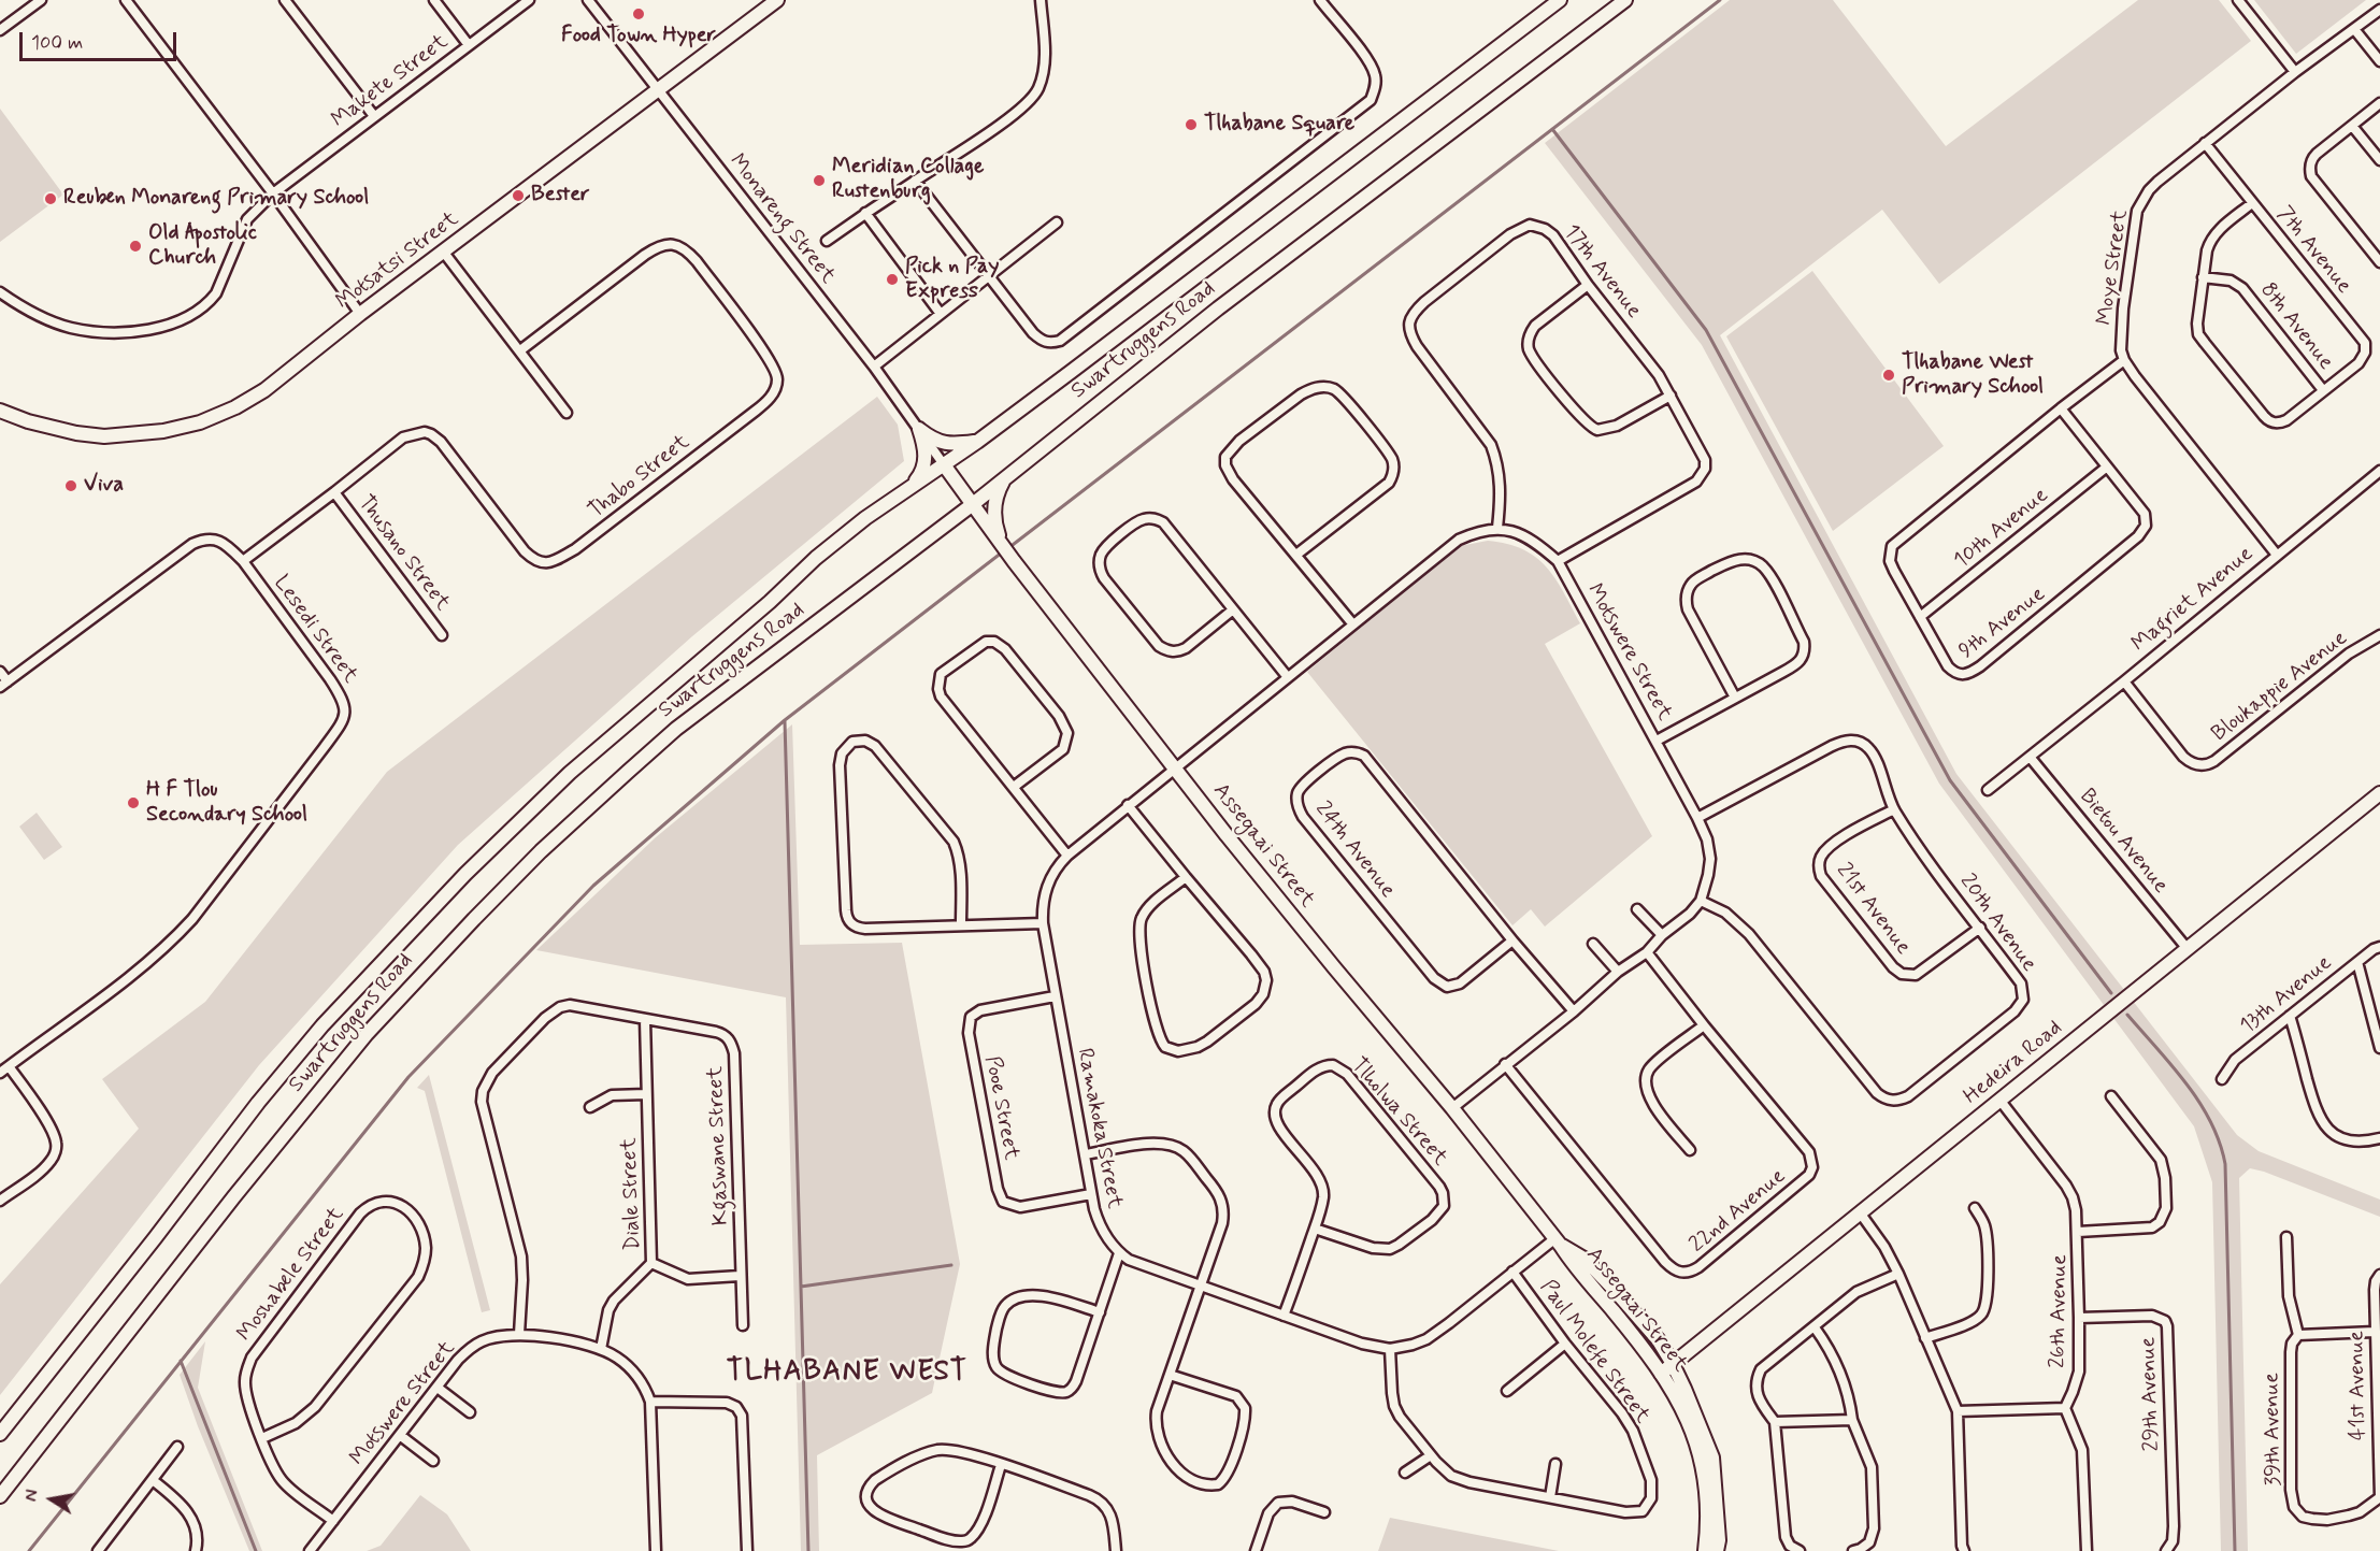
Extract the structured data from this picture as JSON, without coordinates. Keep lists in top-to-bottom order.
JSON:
{
  "streets": {
    "main road": [
      "Motsatsi Street",
      "Swartruggens Road",
      "Assegaai Street",
      "Hedeira Road"
    ],
    "street": [
      "Makete Street",
      "Monareng Street",
      "7th Avenue",
      "Moye Street",
      "17th Avenue",
      "8th Avenue",
      "Thabo Street",
      "10th Avenue",
      "Thusano Street",
      "Magriet Avenue",
      "9th Avenue",
      "Lesedi Street",
      "Motswere Street",
      "Bloukappie Avenue",
      "Bietou Avenue",
      "24th Avenue",
      "21st Avenue",
      "20th Avenue",
      "13th Avenue",
      "Pooe Street",
      "Tlholwa Street",
      "Ramakoka Street",
      "Kgaswane Street",
      "Diale Street",
      "22nd Avenue",
      "Moshabele Street",
      "26th Avenue",
      "Paul Molefe Street",
      "41st Avenue",
      "29th Avenue",
      "39th Avenue"
    ]
  },
  "crossings": [
    ["Monareng Street", "Motsatsi Street"],
    ["Monareng Street", "Swartruggens Road"],
    ["Monareng Street", "Assegaai Street"],
    ["7th Avenue", "Moye Street"],
    ["7th Avenue", "8th Avenue"],
    ["Moye Street", "9th Avenue"],
    ["17th Avenue", "Motswere Street"],
    ["Swartruggens Road", "Assegaai Street"],
    ["Thabo Street", "Thusano Street"],
    ["Thabo Street", "Lesedi Street"],
    ["10th Avenue", "9th Avenue"],
    ["Magriet Avenue", "Bloukappie Avenue"],
    ["Magriet Avenue", "Bietou Avenue"],
    ["Motswere Street", "Assegaai Street"],
    ["Motswere Street", "24th Avenue"],
    ["Motswere Street", "20th Avenue"],
    ["Motswere Street", "Kgaswane Street"],
    ["Motswere Street", "Diale Street"],
    ["Motswere Street", "22nd Avenue"],
    ["Motswere Street", "Moshabele Street"],
    ["Bietou Avenue", "Hedeira Road"],
    ["Assegaai Street", "Hedeira Road"],
    ["Assegaai Street", "Ramakoka Street"],
    ["21st Avenue", "20th Avenue"],
    ["Hedeira Road", "26th Avenue"],
    ["Pooe Street", "Ramakoka Street"],
    ["Tlholwa Street", "Ramakoka Street"],
    ["Ramakoka Street", "Paul Molefe Street"],
    ["Kgaswane Street", "Diale Street"],
    ["26th Avenue", "29th Avenue"],
    ["41st Avenue", "39th Avenue"]
  ],
  "districts": ["TLHABANE WEST"],
  "places": [
    "Food Town Hyper",
    "Tlhabane Square",
    "Meridian Collage Rustenburg",
    "Bester",
    "Reuben Monareng Primary School",
    "Old Apostolic Church",
    "Pick n Pay Express",
    "Tlhabane West Primary School",
    "Viva",
    "H F Tlou Secondary School"
  ],
  "scale_bar": "100 m",
  "north": "left"
}
